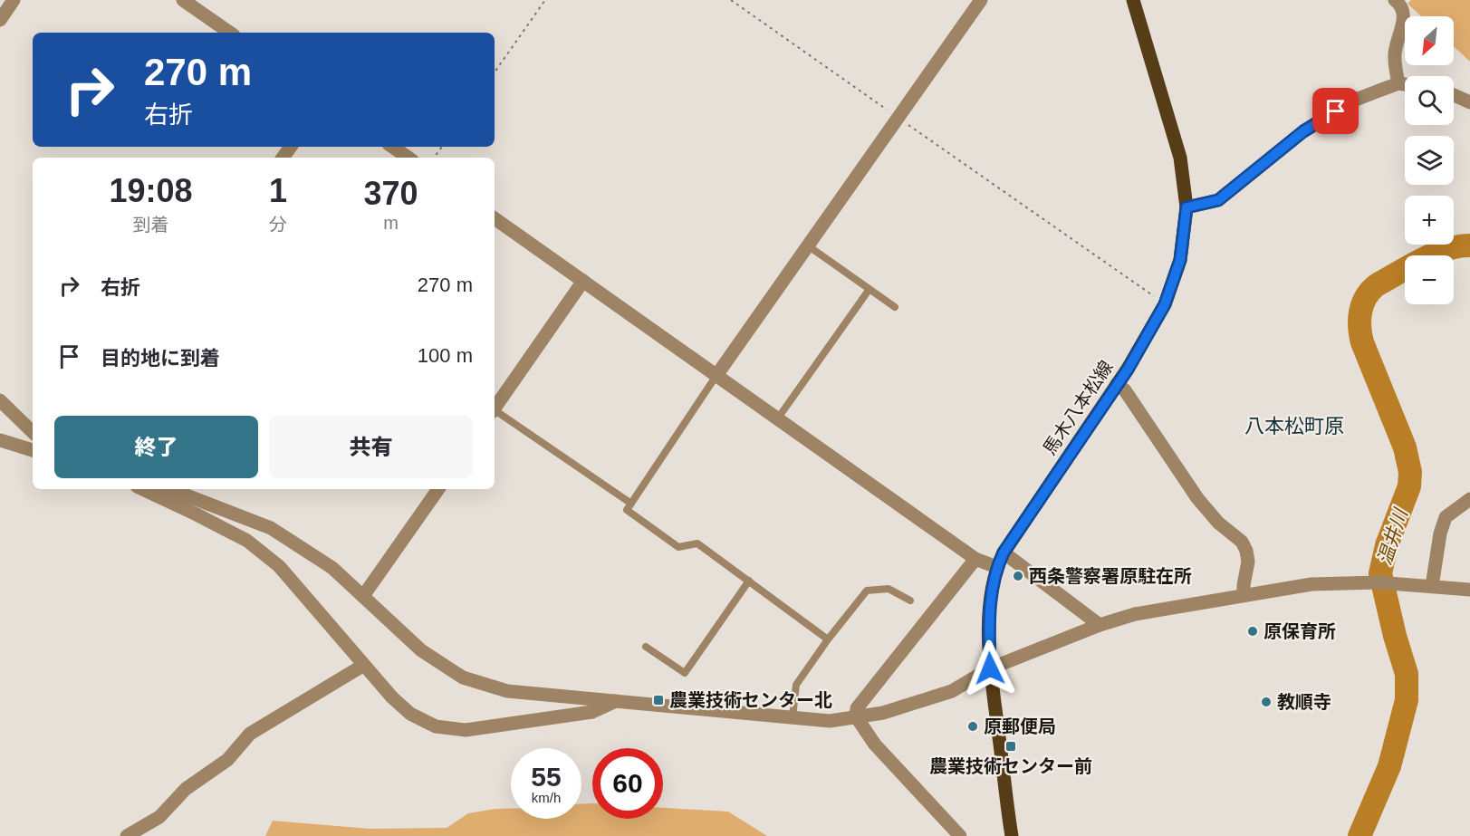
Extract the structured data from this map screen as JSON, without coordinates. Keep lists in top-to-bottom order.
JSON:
{
  "streets": {
    "main road": ["馬木八本松線"]
  },
  "districts": ["八本松町原"],
  "water": ["温井川"],
  "places": {
    "other": [
      "西条警察署原駐在所",
      "原保育所",
      "教順寺",
      "原郵便局"
    ],
    "transit": ["農業技術センター北", "農業技術センター前"]
  },
  "north": "bottom left",
  "page": {
    "map_buttons": ["+", "−"],
    "turn": ["270 m", "右折"],
    "eta": [
      "19:08",
      "到着",
      "1",
      "分",
      "370",
      "m"
    ],
    "list": [
      {
        "name": "右折",
        "value": "270 m"
      },
      {
        "name": "目的地に到着",
        "value": "100 m"
      }
    ],
    "buttons": ["終了", "共有"],
    "speed": "55 km/h",
    "limit": "60"
  }
}
